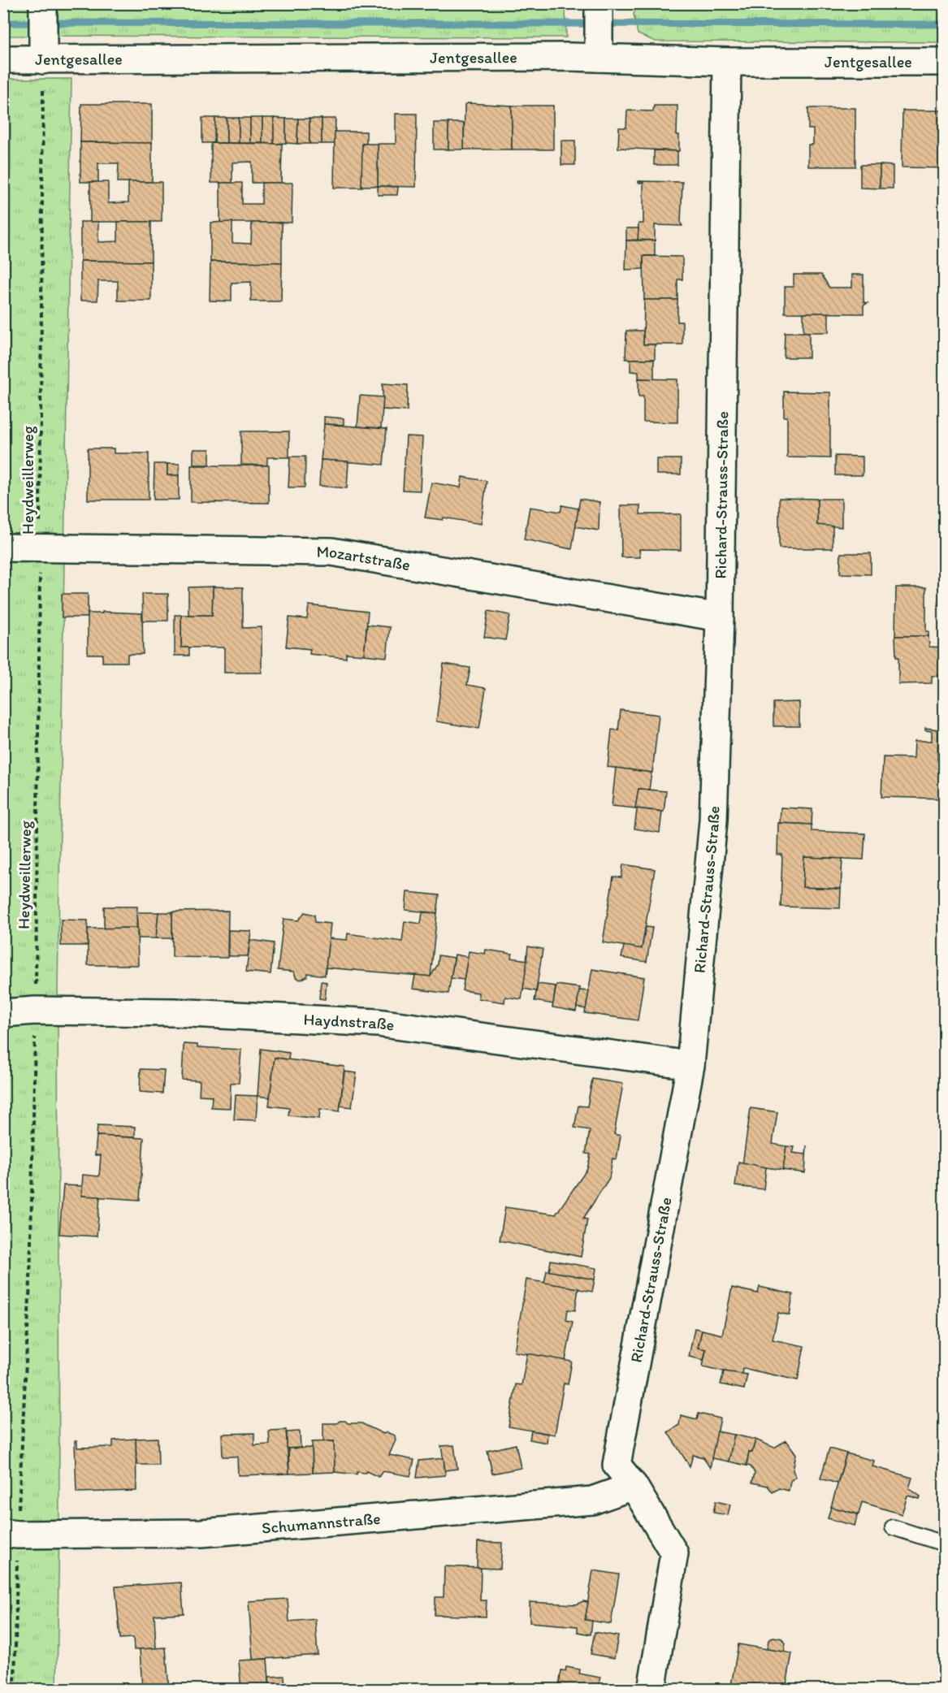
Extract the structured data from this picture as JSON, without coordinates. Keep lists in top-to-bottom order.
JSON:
{
  "streets": {
    "street": [
      "Jentgesallee",
      "Richard-Strauss-Straße",
      "Mozartstraße",
      "Haydnstraße",
      "Schumannstraße"
    ],
    "path": ["Heydweillerweg"]
  },
  "crossings": [
    ["Jentgesallee", "Heydweillerweg"],
    ["Jentgesallee", "Richard-Strauss-Straße"],
    ["Heydweillerweg", "Mozartstraße"],
    ["Heydweillerweg", "Haydnstraße"],
    ["Heydweillerweg", "Schumannstraße"],
    ["Richard-Strauss-Straße", "Mozartstraße"],
    ["Richard-Strauss-Straße", "Haydnstraße"],
    ["Richard-Strauss-Straße", "Schumannstraße"]
  ]
}
